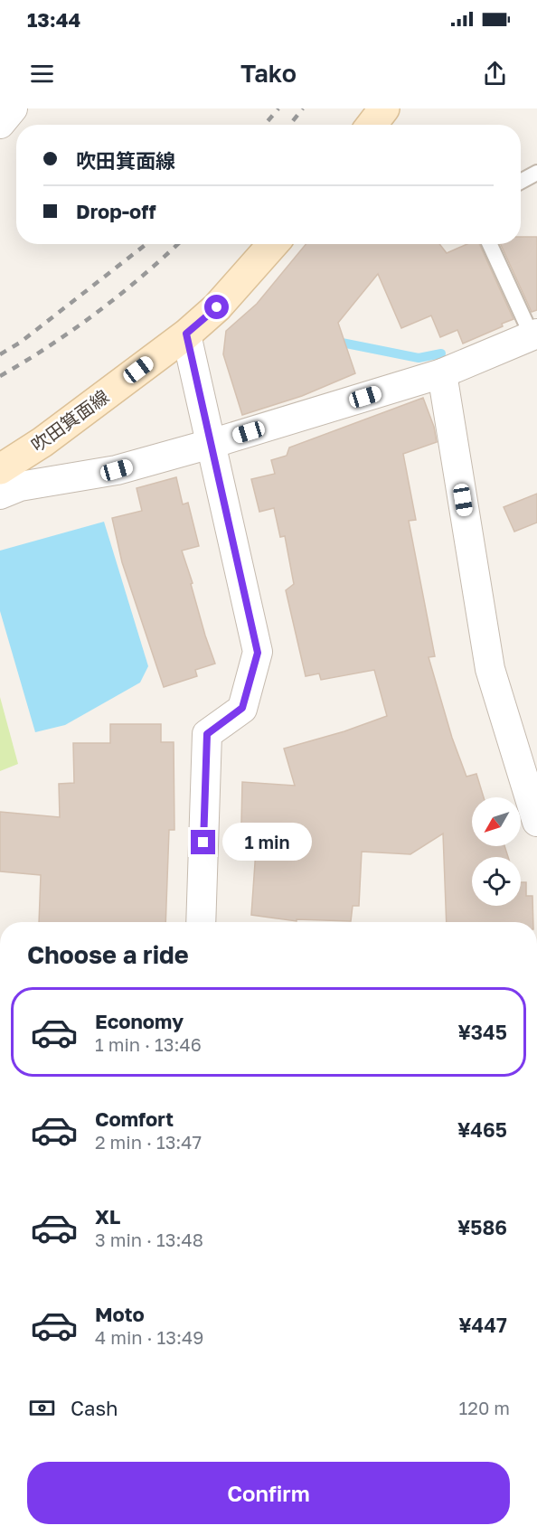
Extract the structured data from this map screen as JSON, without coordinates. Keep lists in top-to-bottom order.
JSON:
{
  "streets": {
    "main road": ["吹田箕面線"]
  },
  "north": "bottom left",
  "page": {
    "status": "13:44",
    "header": "Tako",
    "banner": ["吹田箕面線", "Drop-off"],
    "bubble": "1 min",
    "heading": "Choose a ride",
    "list": [
      {
        "name": "Economy",
        "note": "1 min · 13:46",
        "value": "¥345"
      },
      {
        "name": "Comfort",
        "note": "2 min · 13:47",
        "value": "¥465"
      },
      {
        "name": "XL",
        "note": "3 min · 13:48",
        "value": "¥586"
      },
      {
        "name": "Moto",
        "note": "4 min · 13:49",
        "value": "¥447"
      }
    ],
    "pay": ["Cash", "120 m"],
    "buttons": "Confirm"
  }
}
